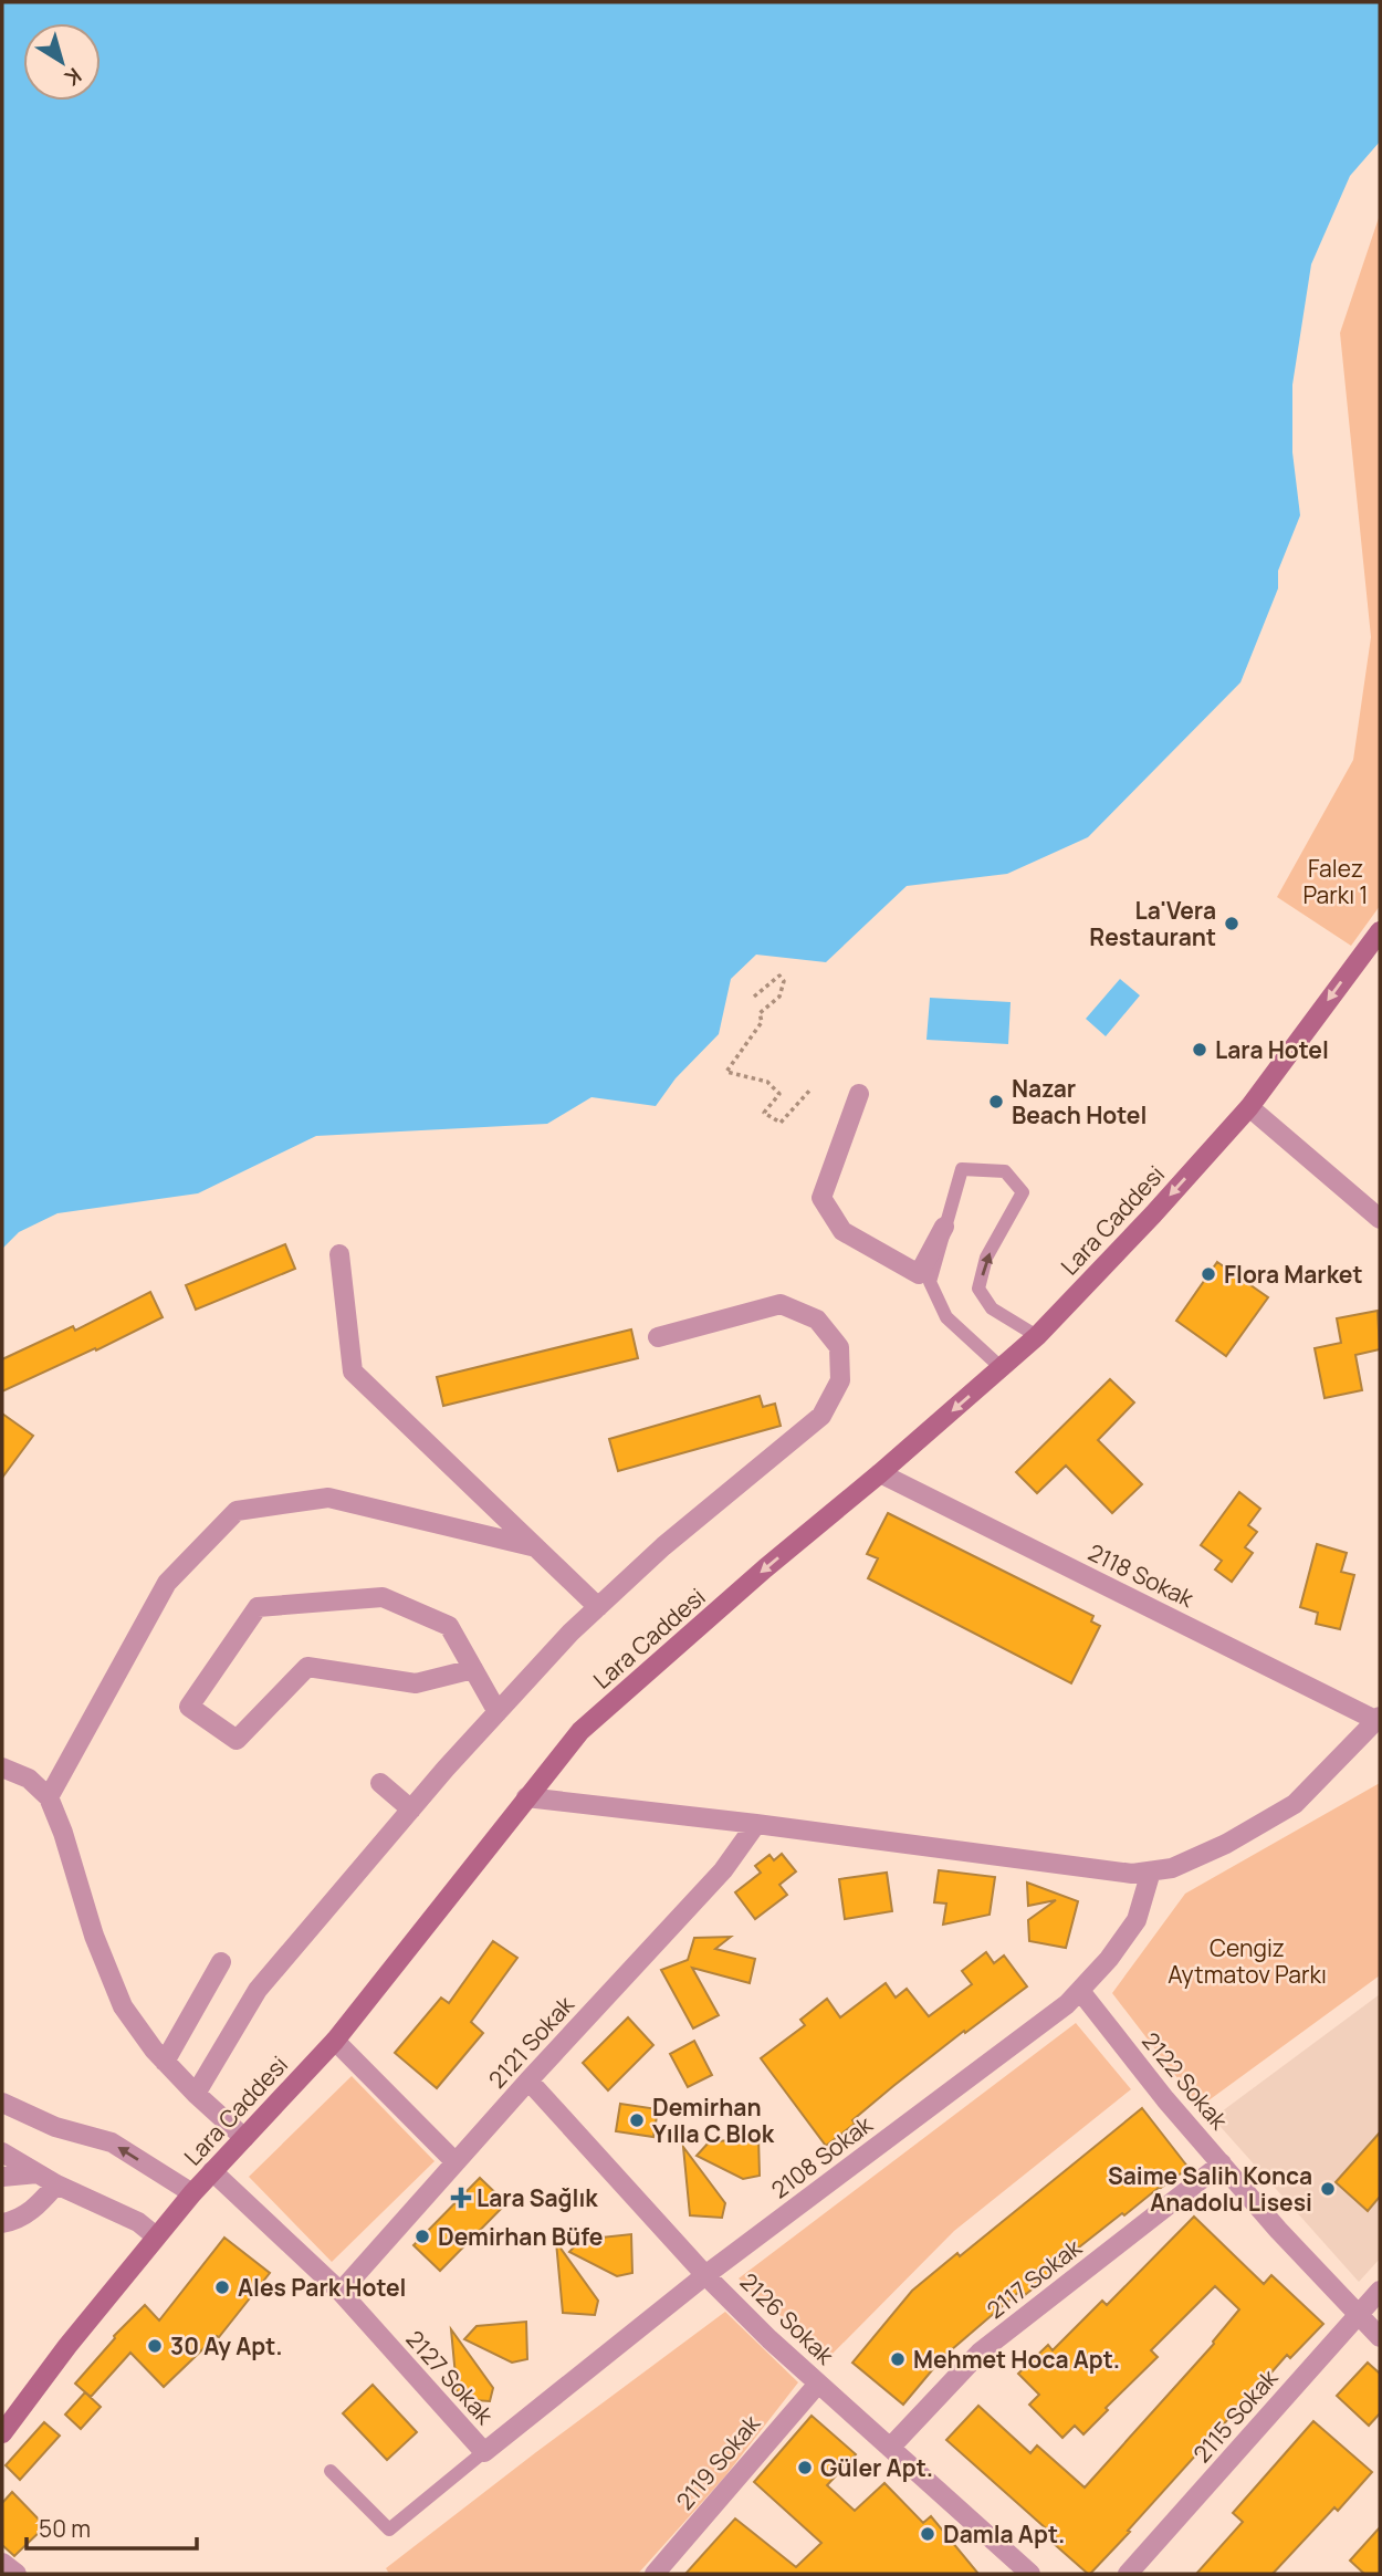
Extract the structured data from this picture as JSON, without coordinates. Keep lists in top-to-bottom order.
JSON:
{
  "streets": {
    "street": [
      "Lara Caddesi",
      "2118 Sokak",
      "2121 Sokak",
      "2122 Sokak",
      "2108 Sokak",
      "2117 Sokak",
      "2126 Sokak",
      "2127 Sokak",
      "2115 Sokak",
      "2119 Sokak"
    ]
  },
  "crossings": [
    ["Lara Caddesi", "2118 Sokak"],
    ["Lara Caddesi", "2127 Sokak"],
    ["2121 Sokak", "2126 Sokak"],
    ["2121 Sokak", "2127 Sokak"],
    ["2122 Sokak", "2108 Sokak"],
    ["2122 Sokak", "2117 Sokak"],
    ["2122 Sokak", "2115 Sokak"],
    ["2108 Sokak", "2126 Sokak"],
    ["2108 Sokak", "2127 Sokak"],
    ["2117 Sokak", "2126 Sokak"],
    ["2126 Sokak", "2119 Sokak"]
  ],
  "one_way": ["Lara Caddesi"],
  "parks": ["Falez Parkı 1", "Cengiz Aytmatov Parkı"],
  "places": {
    "other": [
      "La'Vera Restaurant",
      "Lara Hotel",
      "Nazar Beach Hotel",
      "Flora Market",
      "Demirhan Yılla C Blok",
      "Saime Salih Konca Anadolu Lisesi",
      "Demirhan Büfe",
      "Ales Park Hotel",
      "30 Ay Apt.",
      "Mehmet Hoca Apt.",
      "Güler Apt.",
      "Damla Apt."
    ],
    "health": ["Lara Sağlık"]
  },
  "scale_bar": "50 m",
  "north": "bottom right"
}
